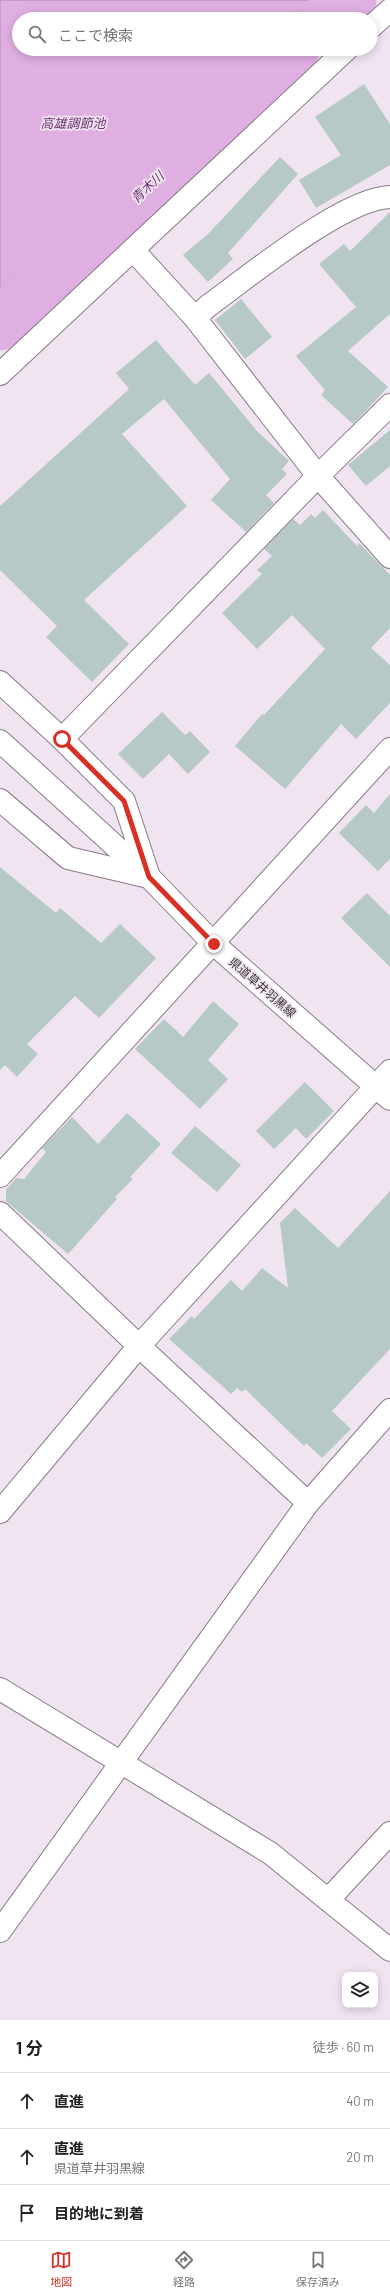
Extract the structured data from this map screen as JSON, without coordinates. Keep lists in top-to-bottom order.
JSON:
{
  "streets": {
    "street": ["県道草井羽黒線"]
  },
  "water": ["高雄調節池", "青木川"],
  "page": {
    "search": "ここで検索",
    "heading": ["1 分", "徒歩 · 60 m"],
    "list": [
      ["直進", "40 m"],
      ["直進", "県道草井羽黒線", "20 m"],
      "目的地に到着"
    ],
    "nav": ["地図", "経路", "保存済み"]
  }
}
